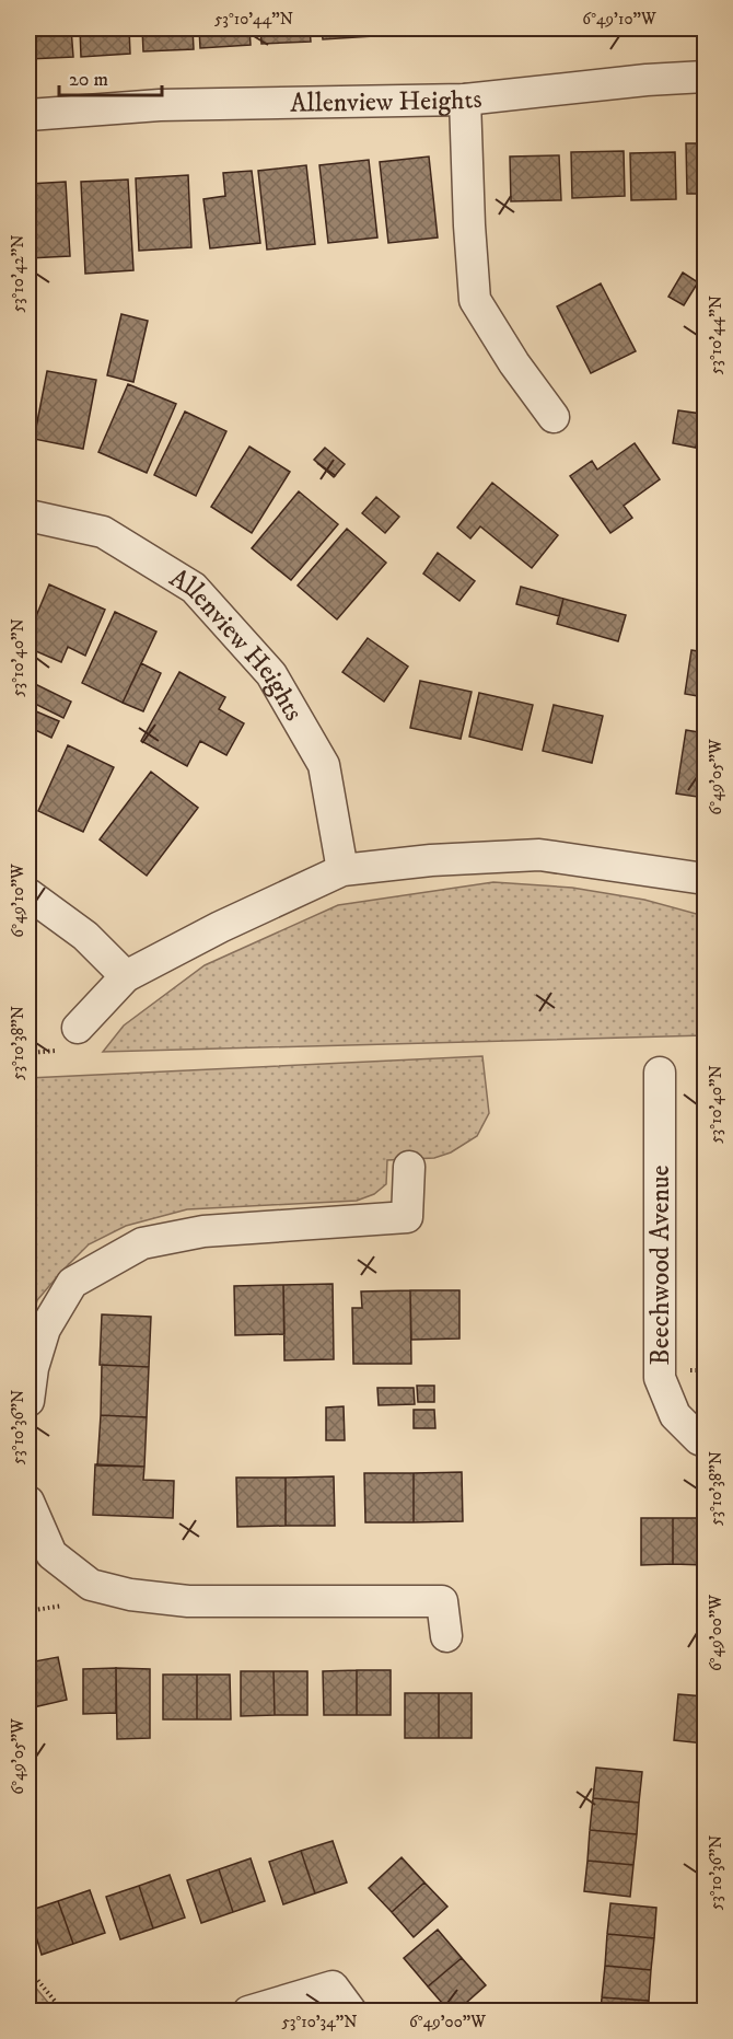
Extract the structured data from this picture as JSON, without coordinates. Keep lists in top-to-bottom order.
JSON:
{
  "streets": {
    "street": ["Allenview Heights", "Beechwood Avenue"]
  },
  "scale_bar": "20 m",
  "coordinates": [
    "53°10'44\"N",
    "6°49'10\"W",
    "53°10'42\"N",
    "53°10'40\"N",
    "6°49'05\"W",
    "53°10'38\"N",
    "53°10'36\"N",
    "6°49'00\"W",
    "53°10'34\"N"
  ]
}
